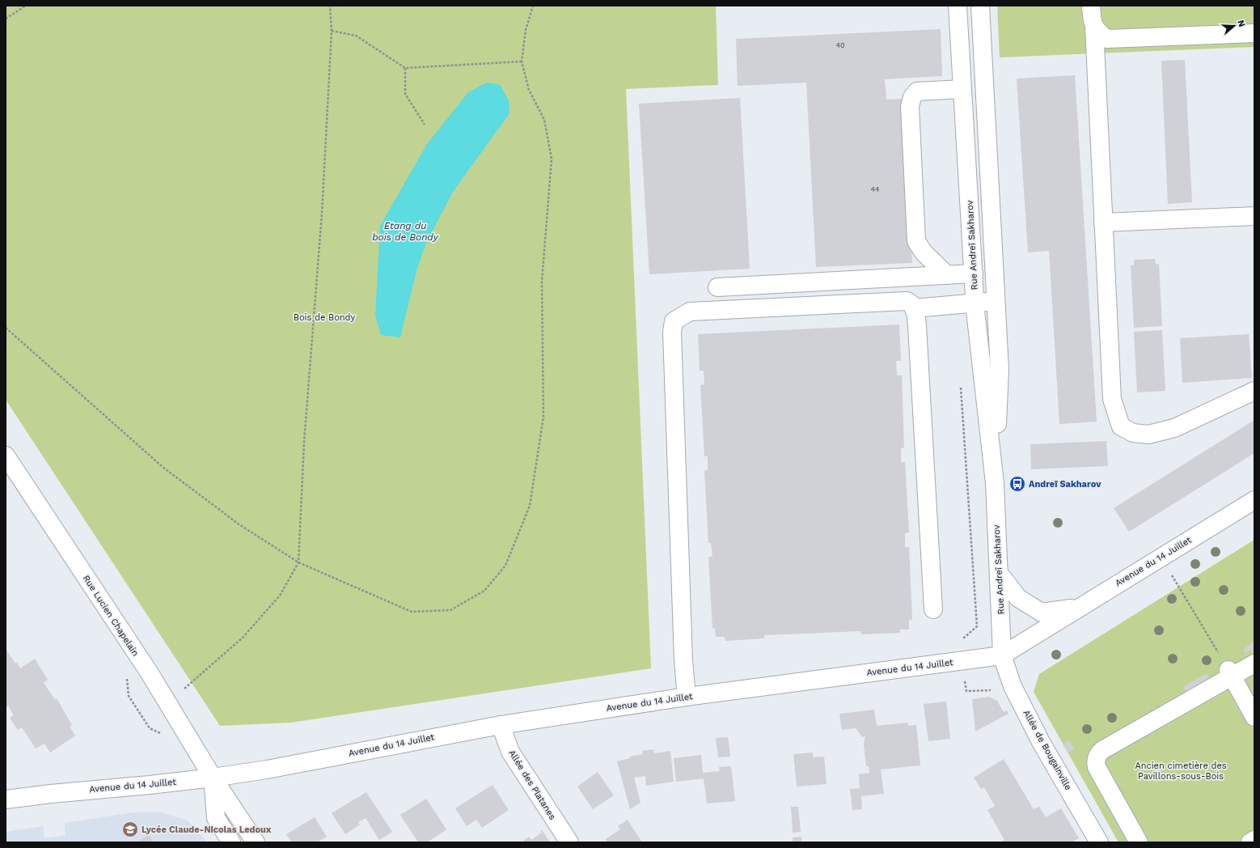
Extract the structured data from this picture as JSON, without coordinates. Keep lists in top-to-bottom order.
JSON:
{
  "streets": {
    "street": [
      "Rue Andreï Sakharov",
      "Avenue du 14 Juillet",
      "Rue Lucien Chapelain",
      "Allée de Bougainville",
      "Allée des Platanes"
    ]
  },
  "crossings": [
    ["Rue Andreï Sakharov", "Avenue du 14 Juillet"],
    ["Rue Andreï Sakharov", "Allée de Bougainville"],
    ["Avenue du 14 Juillet", "Rue Lucien Chapelain"],
    ["Avenue du 14 Juillet", "Allée de Bougainville"],
    ["Avenue du 14 Juillet", "Allée des Platanes"]
  ],
  "water": ["Etang du bois de Bondy"],
  "parks": ["Bois de Bondy", "Ancien cimetière des Pavillons-sous-Bois"],
  "places": {
    "bus stop": ["Andreï Sakharov"],
    "school or university": ["Lycée Claude-Nicolas Ledoux"]
  },
  "house_numbers": ["40", "44"],
  "north": "right"
}
